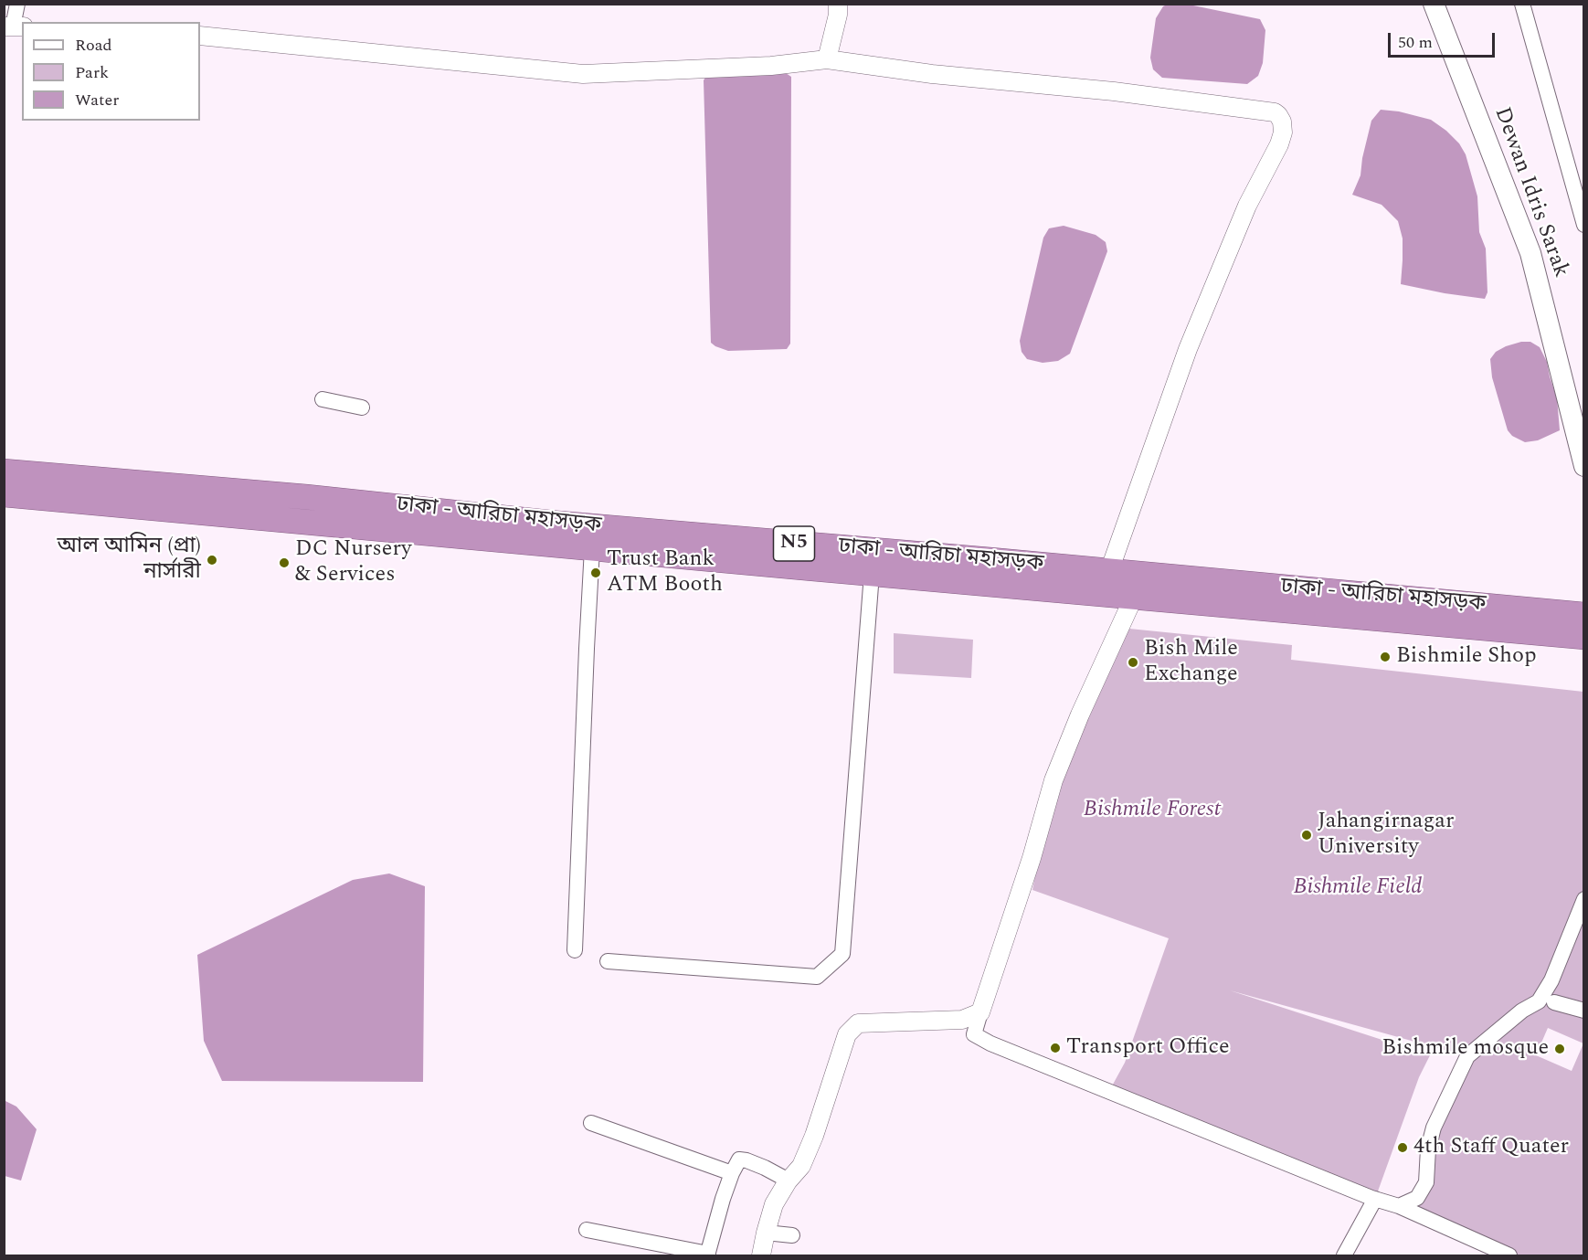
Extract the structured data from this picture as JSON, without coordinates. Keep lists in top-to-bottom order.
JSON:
{
  "streets": {
    "highway": ["ঢাকা - আরিচা মহাসড়ক", "N5"],
    "main road": ["Dewan Idris Sarak"]
  },
  "parks": ["Bishmile Forest", "Bishmile Field"],
  "places": [
    "আল আমিন (প্রা) নার্সারী",
    "DC Nursery & Services",
    "Trust Bank ATM Booth",
    "Bishmile Shop",
    "Bish Mile Exchange",
    "Jahangirnagar University",
    "Transport Office",
    "Bishmile mosque",
    "4th Staff Quater"
  ],
  "legend": ["Road", "Park", "Water"],
  "scale_bar": "50 m"
}
